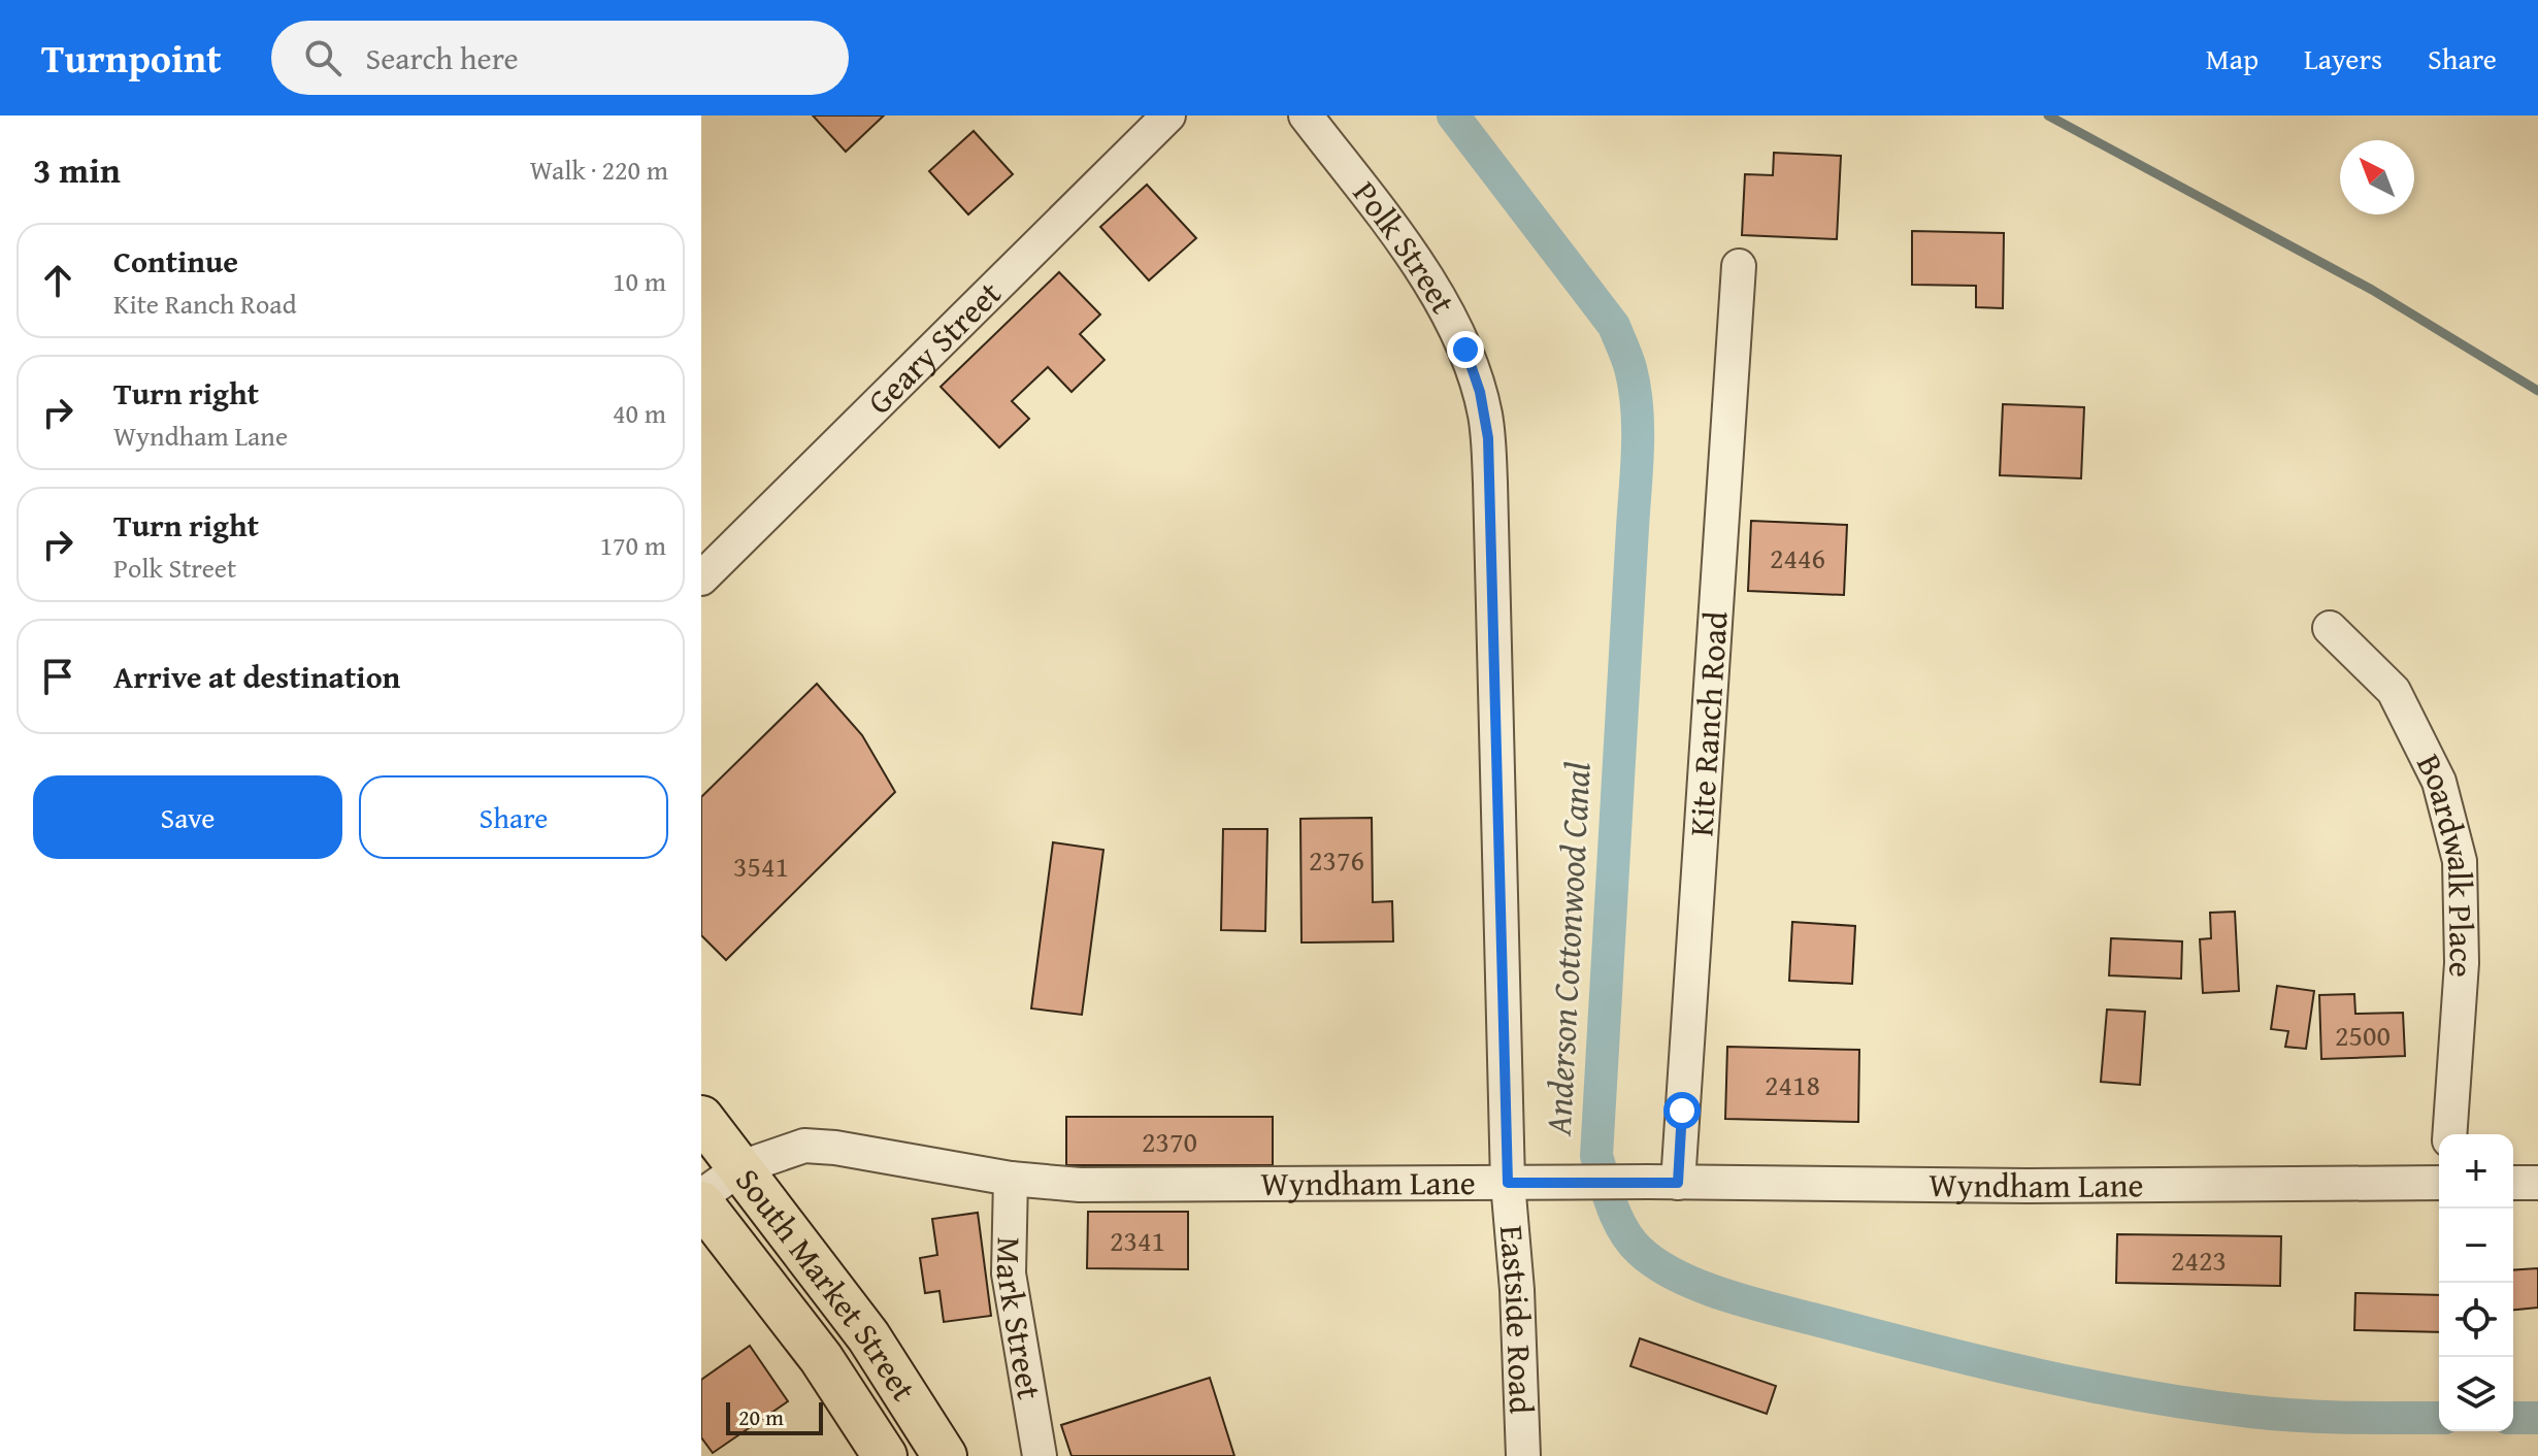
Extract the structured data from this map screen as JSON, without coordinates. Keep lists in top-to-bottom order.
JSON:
{
  "streets": {
    "main road": ["South Market Street"],
    "street": [
      "Polk Street",
      "Geary Street",
      "Kite Ranch Road",
      "Boardwalk Place",
      "Wyndham Lane",
      "Mark Street",
      "Eastside Road"
    ]
  },
  "crossings": [
    ["Polk Street", "Wyndham Lane"],
    ["Polk Street", "Eastside Road"],
    ["Kite Ranch Road", "Wyndham Lane"],
    ["Wyndham Lane", "South Market Street"],
    ["Wyndham Lane", "Mark Street"],
    ["Wyndham Lane", "Eastside Road"]
  ],
  "water": ["Anderson Cottonwood Canal"],
  "house_numbers": [
    "2446",
    "2376",
    "3541",
    "2500",
    "2418",
    "2370",
    "2341",
    "2423"
  ],
  "scale_bar": "20 m",
  "north": "top left",
  "page": {
    "header": "Turnpoint",
    "search": "Search here",
    "nav": ["Map", "Layers", "Share"],
    "heading": ["3 min", "Walk · 220 m"],
    "list": [
      ["Continue", "Kite Ranch Road", "10 m"],
      ["Turn right", "Wyndham Lane", "40 m"],
      ["Turn right", "Polk Street", "170 m"],
      "Arrive at destination"
    ],
    "buttons": ["Save", "Share"],
    "map_buttons": ["+", "−"],
    "scale": "20 m"
  }
}
